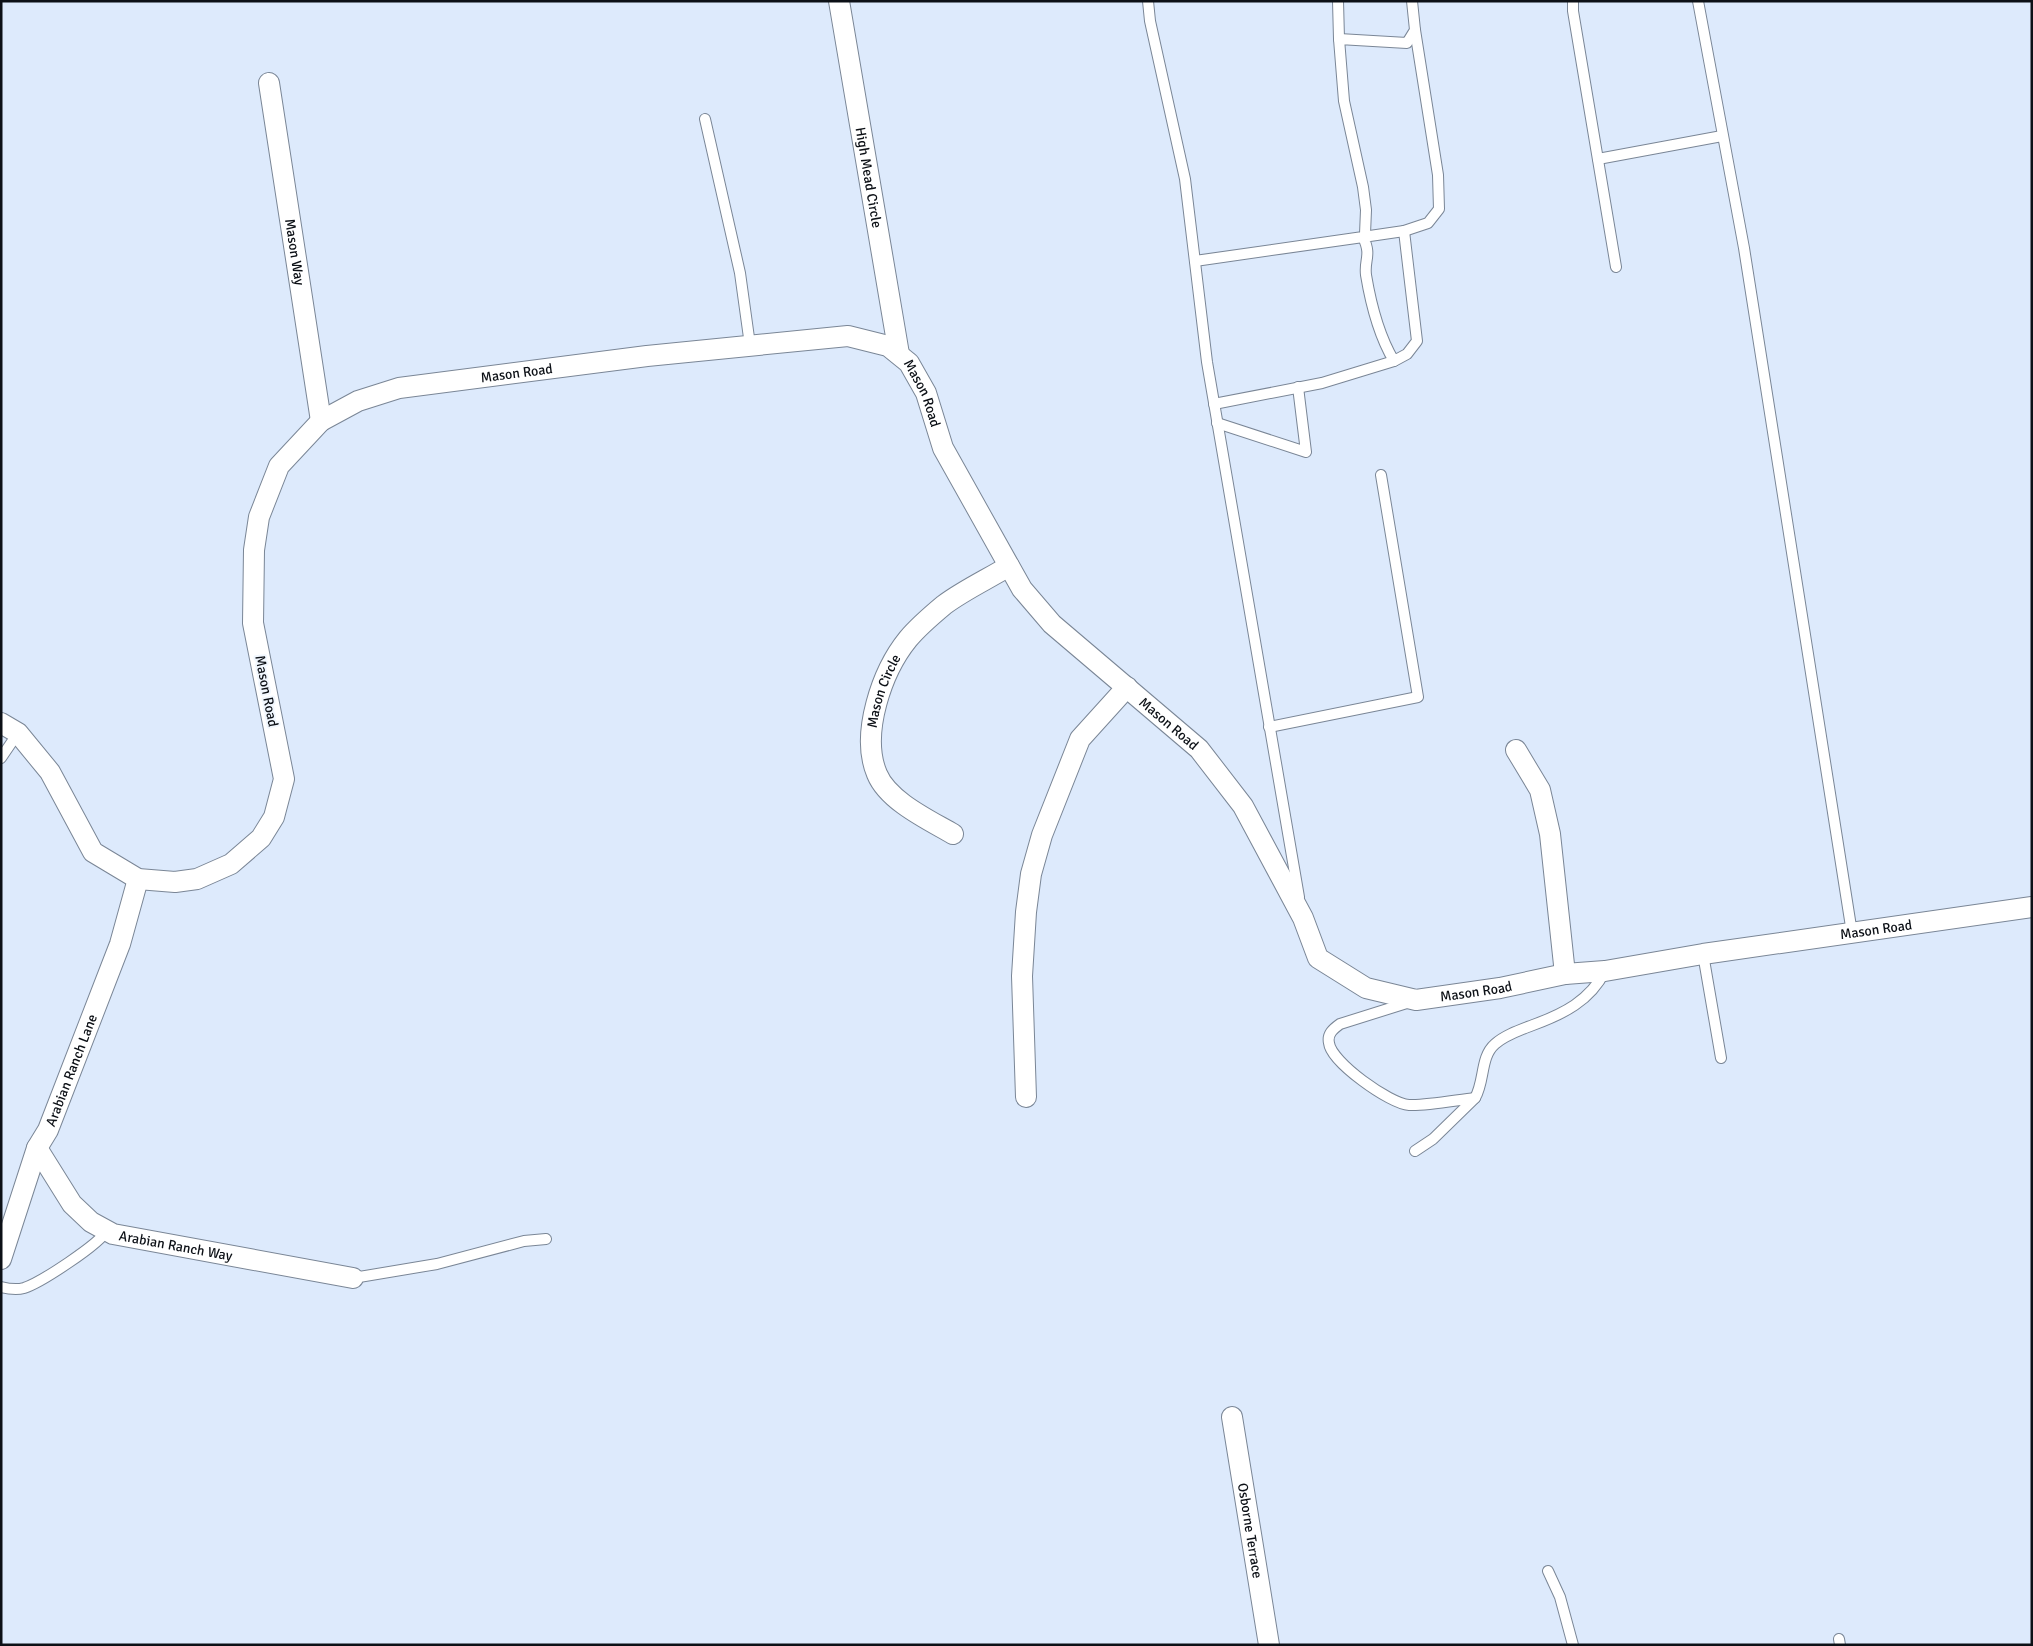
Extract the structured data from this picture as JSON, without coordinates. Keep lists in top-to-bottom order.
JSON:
{
  "streets": {
    "street": [
      "High Mead Circle",
      "Mason Way",
      "Mason Road",
      "Mason Circle",
      "Arabian Ranch Lane",
      "Arabian Ranch Way",
      "Osborne Terrace"
    ]
  },
  "crossings": [
    ["High Mead Circle", "Mason Road"],
    ["Mason Way", "Mason Road"],
    ["Mason Road", "Mason Circle"],
    ["Mason Road", "Arabian Ranch Lane"],
    ["Arabian Ranch Lane", "Arabian Ranch Way"]
  ]
}
